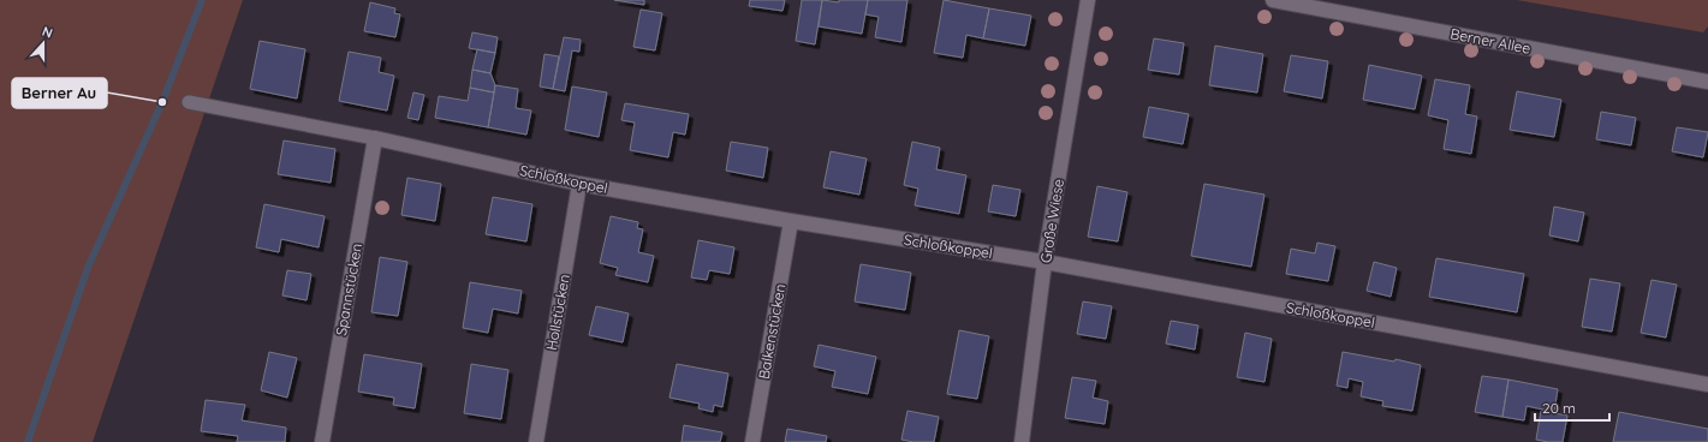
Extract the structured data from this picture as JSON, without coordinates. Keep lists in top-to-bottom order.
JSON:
{
  "streets": {
    "street": [
      "Berner Allee",
      "Schloßkoppel",
      "Große Wiese",
      "Spannstücken",
      "Hollstücken",
      "Balkenstücken"
    ]
  },
  "crossings": [
    ["Schloßkoppel", "Große Wiese"],
    ["Schloßkoppel", "Spannstücken"],
    ["Schloßkoppel", "Hollstücken"],
    ["Schloßkoppel", "Balkenstücken"]
  ],
  "places": ["Berner Au"],
  "scale_bar": "20 m",
  "north": "top"
}
